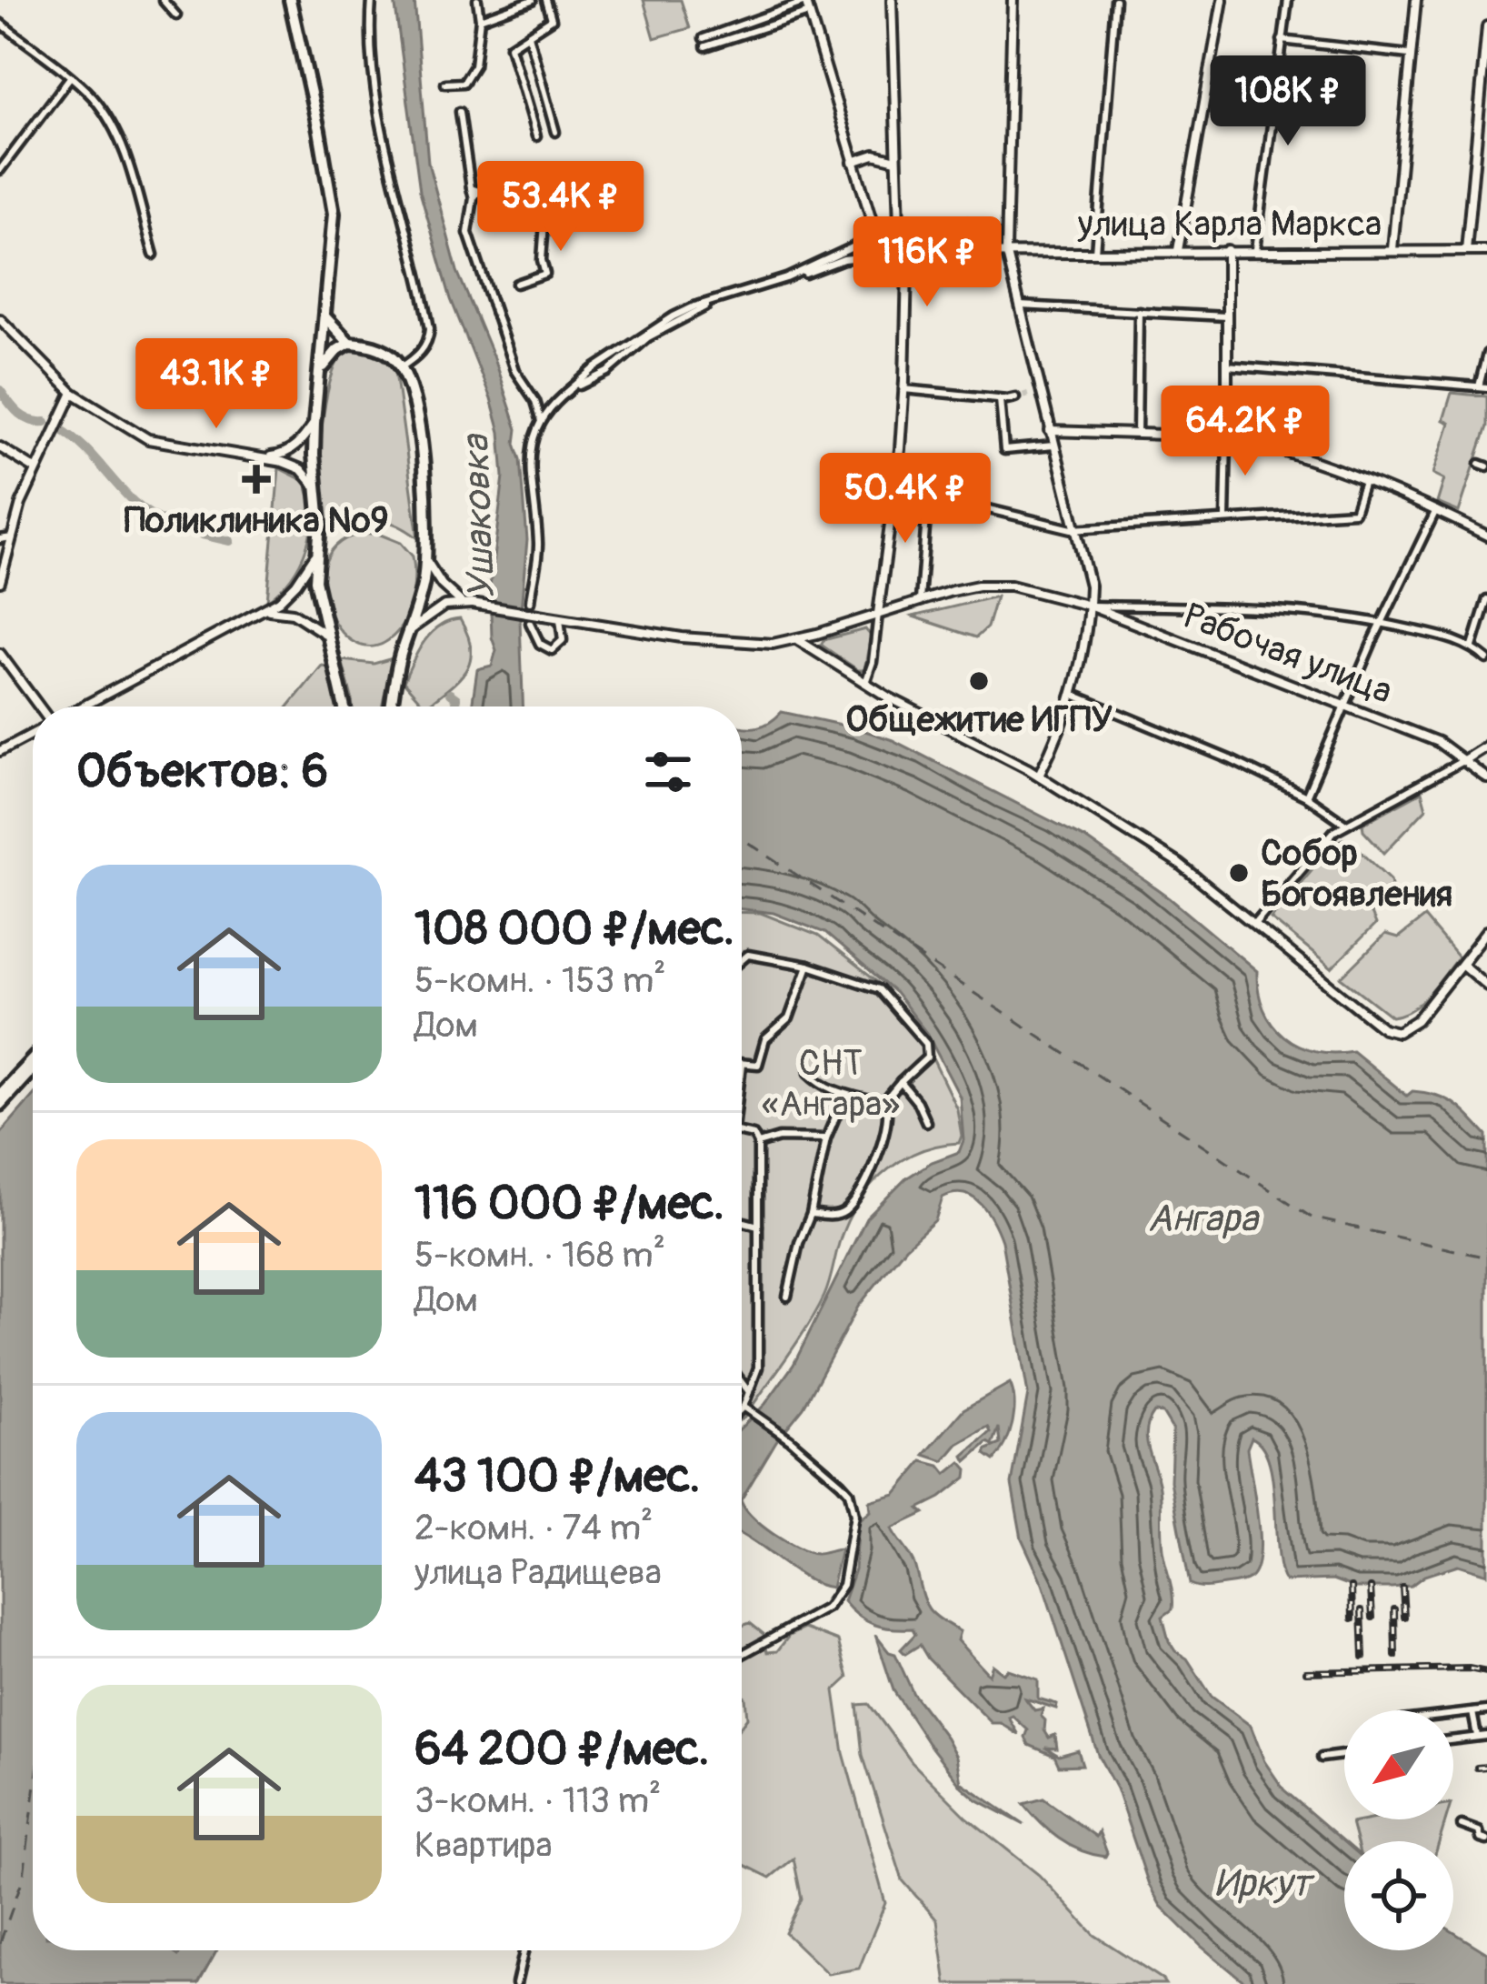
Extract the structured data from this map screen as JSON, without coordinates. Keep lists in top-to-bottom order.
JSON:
{
  "streets": {
    "main road": ["улица Карла Маркса", "Рабочая улица"]
  },
  "water": ["Ушаковка", "Ангара", "Иркут"],
  "parks": ["СНТ «Ангара»"],
  "places": {
    "health": ["Поликлиника №9"],
    "other": ["Общежитие ИГПУ", "Собор Богоявления"]
  },
  "north": "bottom left",
  "page": {
    "price": [
      "108K ₽",
      "53.4K ₽",
      "116K ₽",
      "43.1K ₽",
      "64.2K ₽",
      "50.4K ₽"
    ],
    "heading": "Объектов: 6",
    "list": [
      {
        "name": "108 000 ₽/мес.",
        "note": "5-комн. · 153 m² · Дом"
      },
      {
        "name": "116 000 ₽/мес.",
        "note": "5-комн. · 168 m² · Дом"
      },
      {
        "name": "43 100 ₽/мес.",
        "note": "2-комн. · 74 m² · улица Радищева"
      },
      {
        "name": "64 200 ₽/мес.",
        "note": "3-комн. · 113 m² · Квартира"
      }
    ]
  }
}
